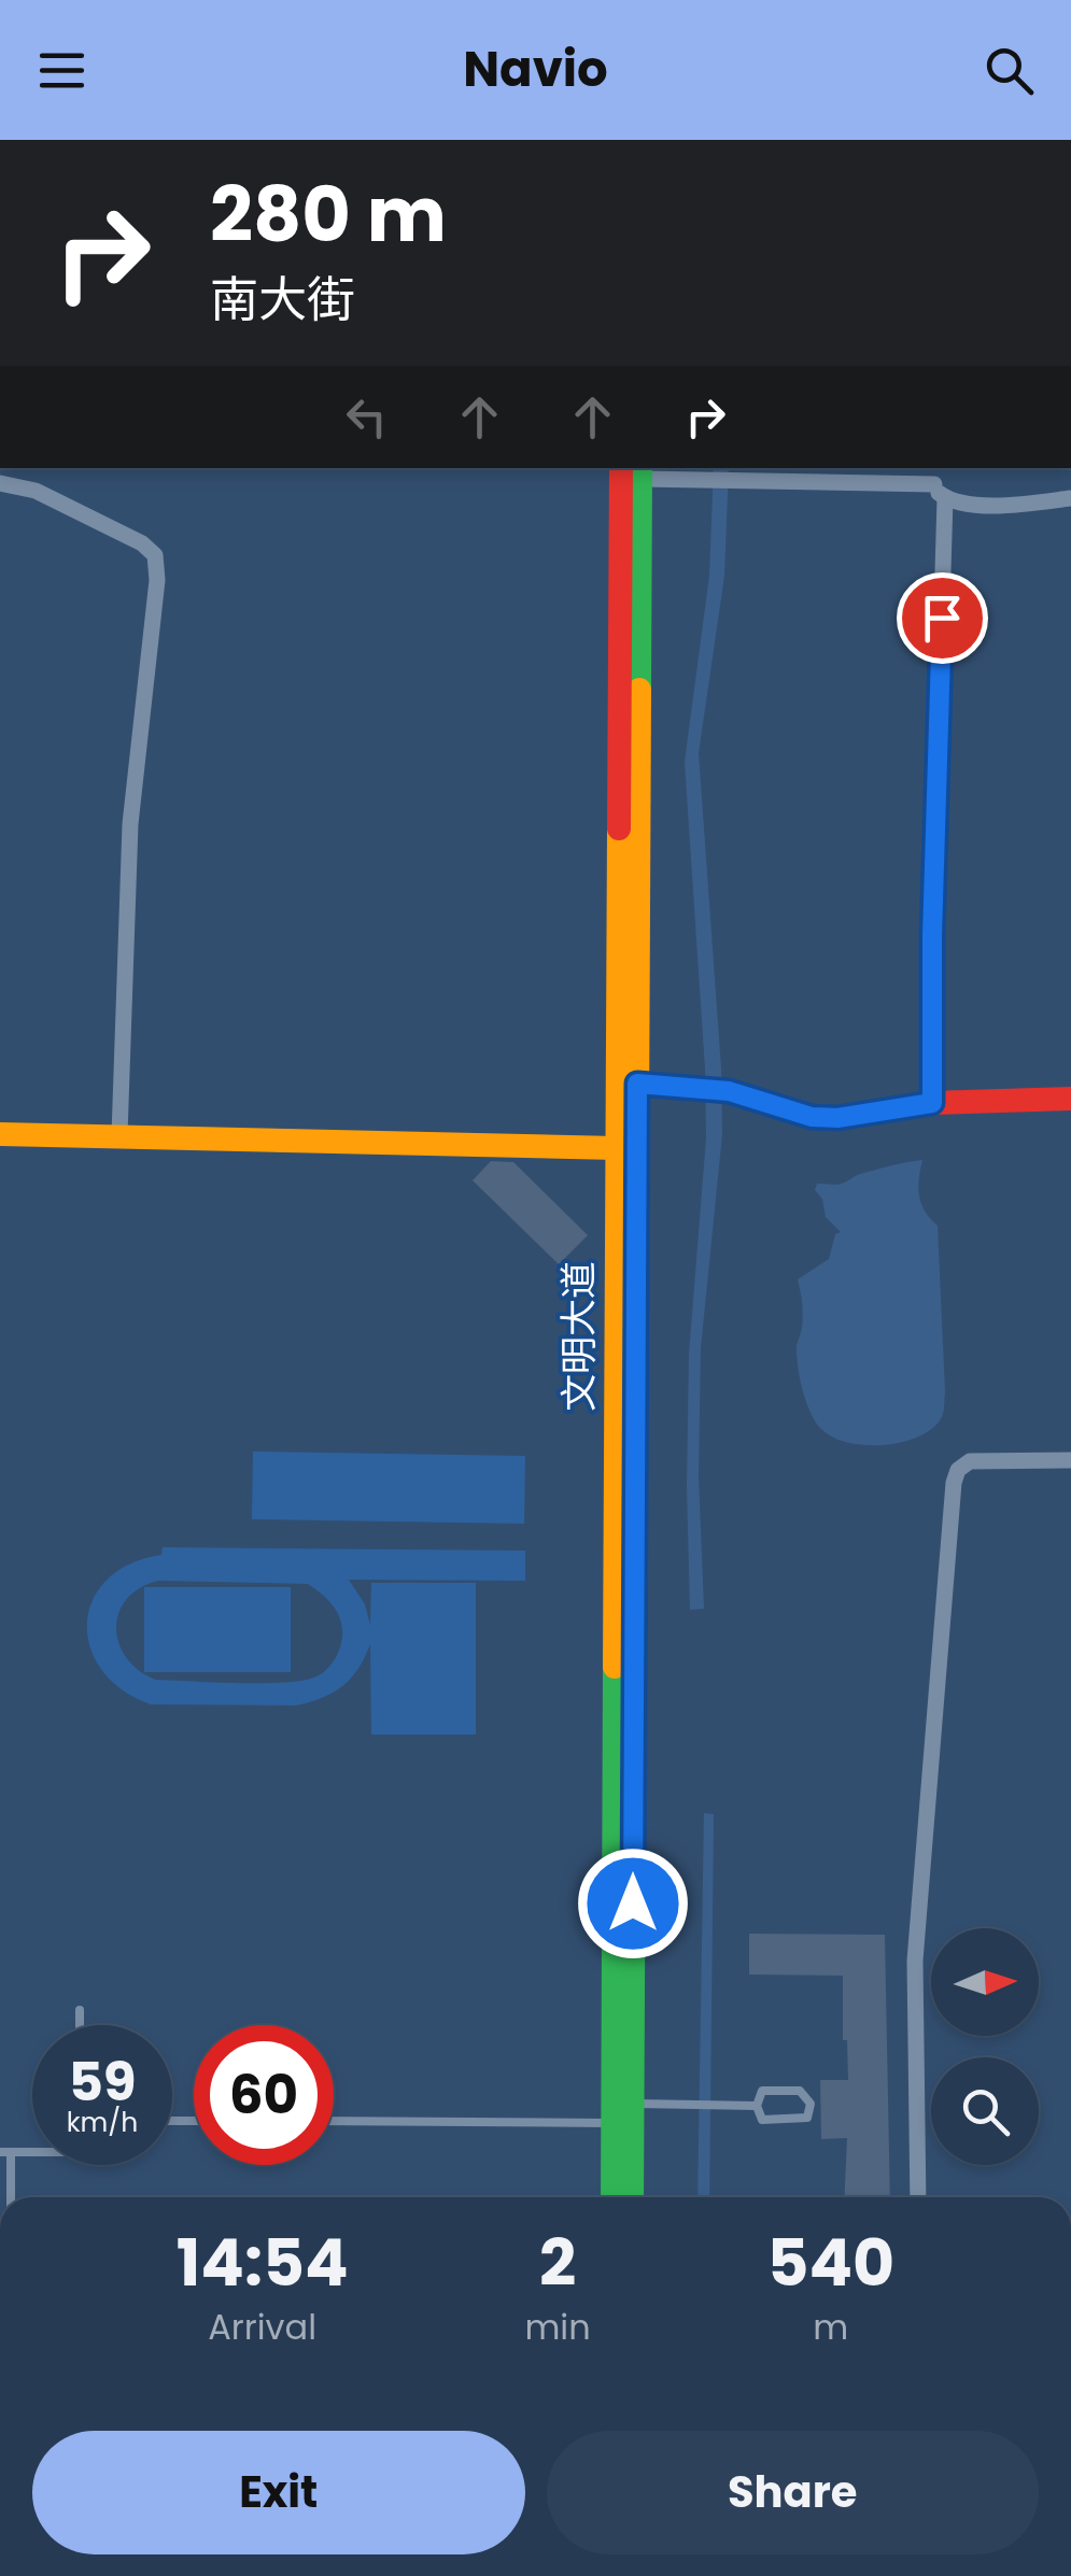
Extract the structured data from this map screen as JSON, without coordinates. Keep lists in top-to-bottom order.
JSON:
{
  "streets": {
    "main road": ["文明大道"]
  },
  "north": "right",
  "page": {
    "header": "Navio",
    "turn": ["280 m", "南大街"],
    "speed": "59 km/h",
    "limit": "60",
    "eta": [
      "14:54",
      "Arrival",
      "2",
      "min",
      "540",
      "m"
    ],
    "buttons": ["Exit", "Share"]
  }
}
